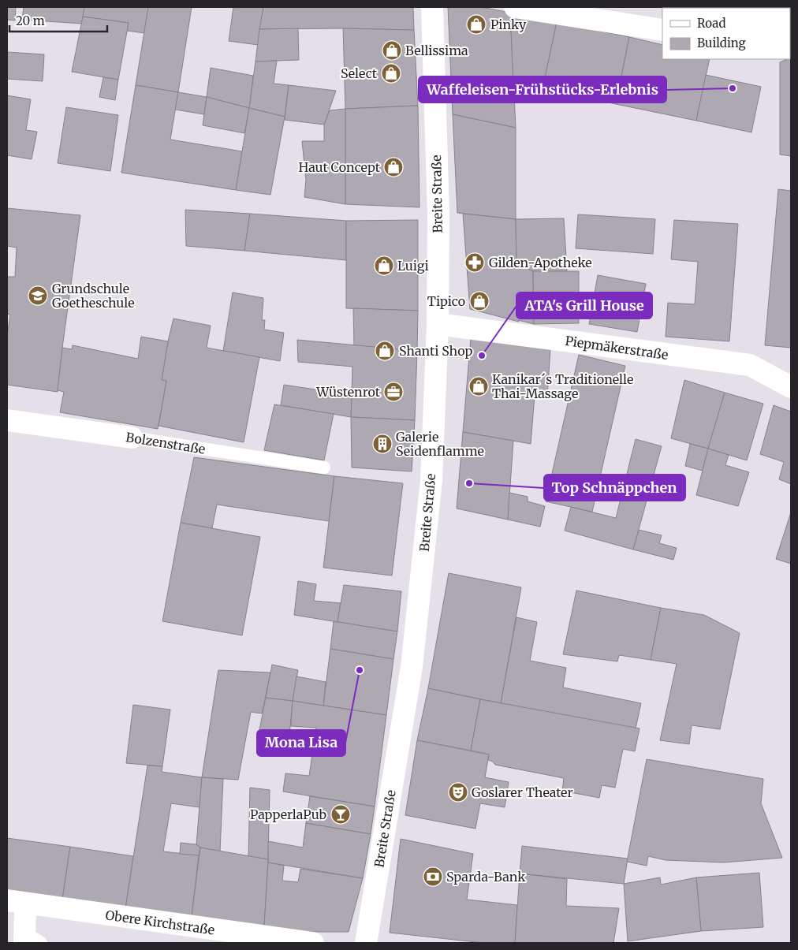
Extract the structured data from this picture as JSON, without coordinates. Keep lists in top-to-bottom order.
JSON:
{
  "streets": {
    "street": [
      "Breite Straße",
      "Piepmäkerstraße",
      "Bolzenstraße",
      "Obere Kirchstraße"
    ]
  },
  "crossings": [
    ["Breite Straße", "Piepmäkerstraße"]
  ],
  "places": {
    "shop": [
      "Pinky",
      "Bellissima",
      "Select",
      "Haut Concept",
      "Luigi",
      "Tipico",
      "Shanti Shop",
      "Kanikar´s Traditionelle Thai-Massage"
    ],
    "other": [
      "Waffeleisen-Frühstücks-Erlebnis",
      "ATA's Grill House",
      "Top Schnäppchen",
      "Mona Lisa"
    ],
    "pharmacy": ["Gilden-Apotheke"],
    "school or university": ["Grundschule Goetheschule"],
    "office": ["Wüstenrot"],
    "building": ["Galerie Seidenflamme"],
    "theatre": ["Goslarer Theater"],
    "bar": ["PapperlaPub"],
    "bank": ["Sparda-Bank"]
  },
  "legend": ["Road", "Building"],
  "scale_bar": "20 m"
}
